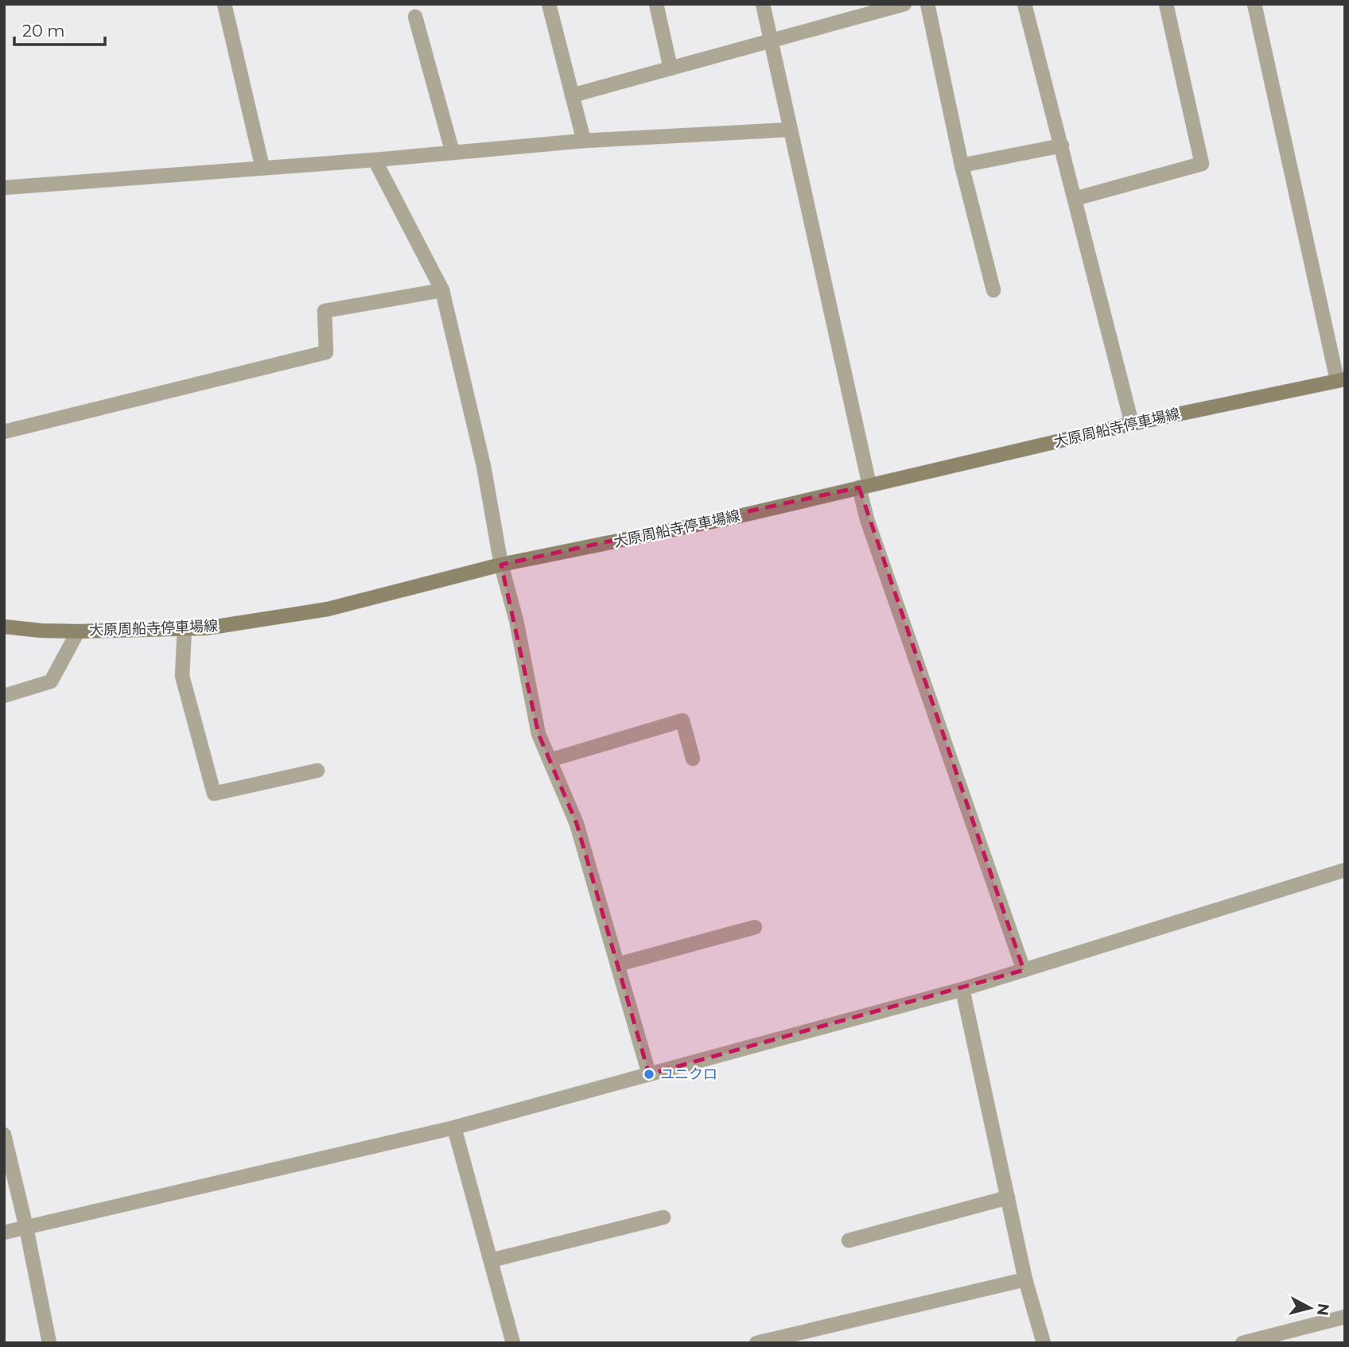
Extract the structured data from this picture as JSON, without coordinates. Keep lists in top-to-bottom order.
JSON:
{
  "streets": {
    "main road": ["大原周船寺停車場線"]
  },
  "places": ["ユニクロ"],
  "scale_bar": "20 m",
  "north": "right"
}
